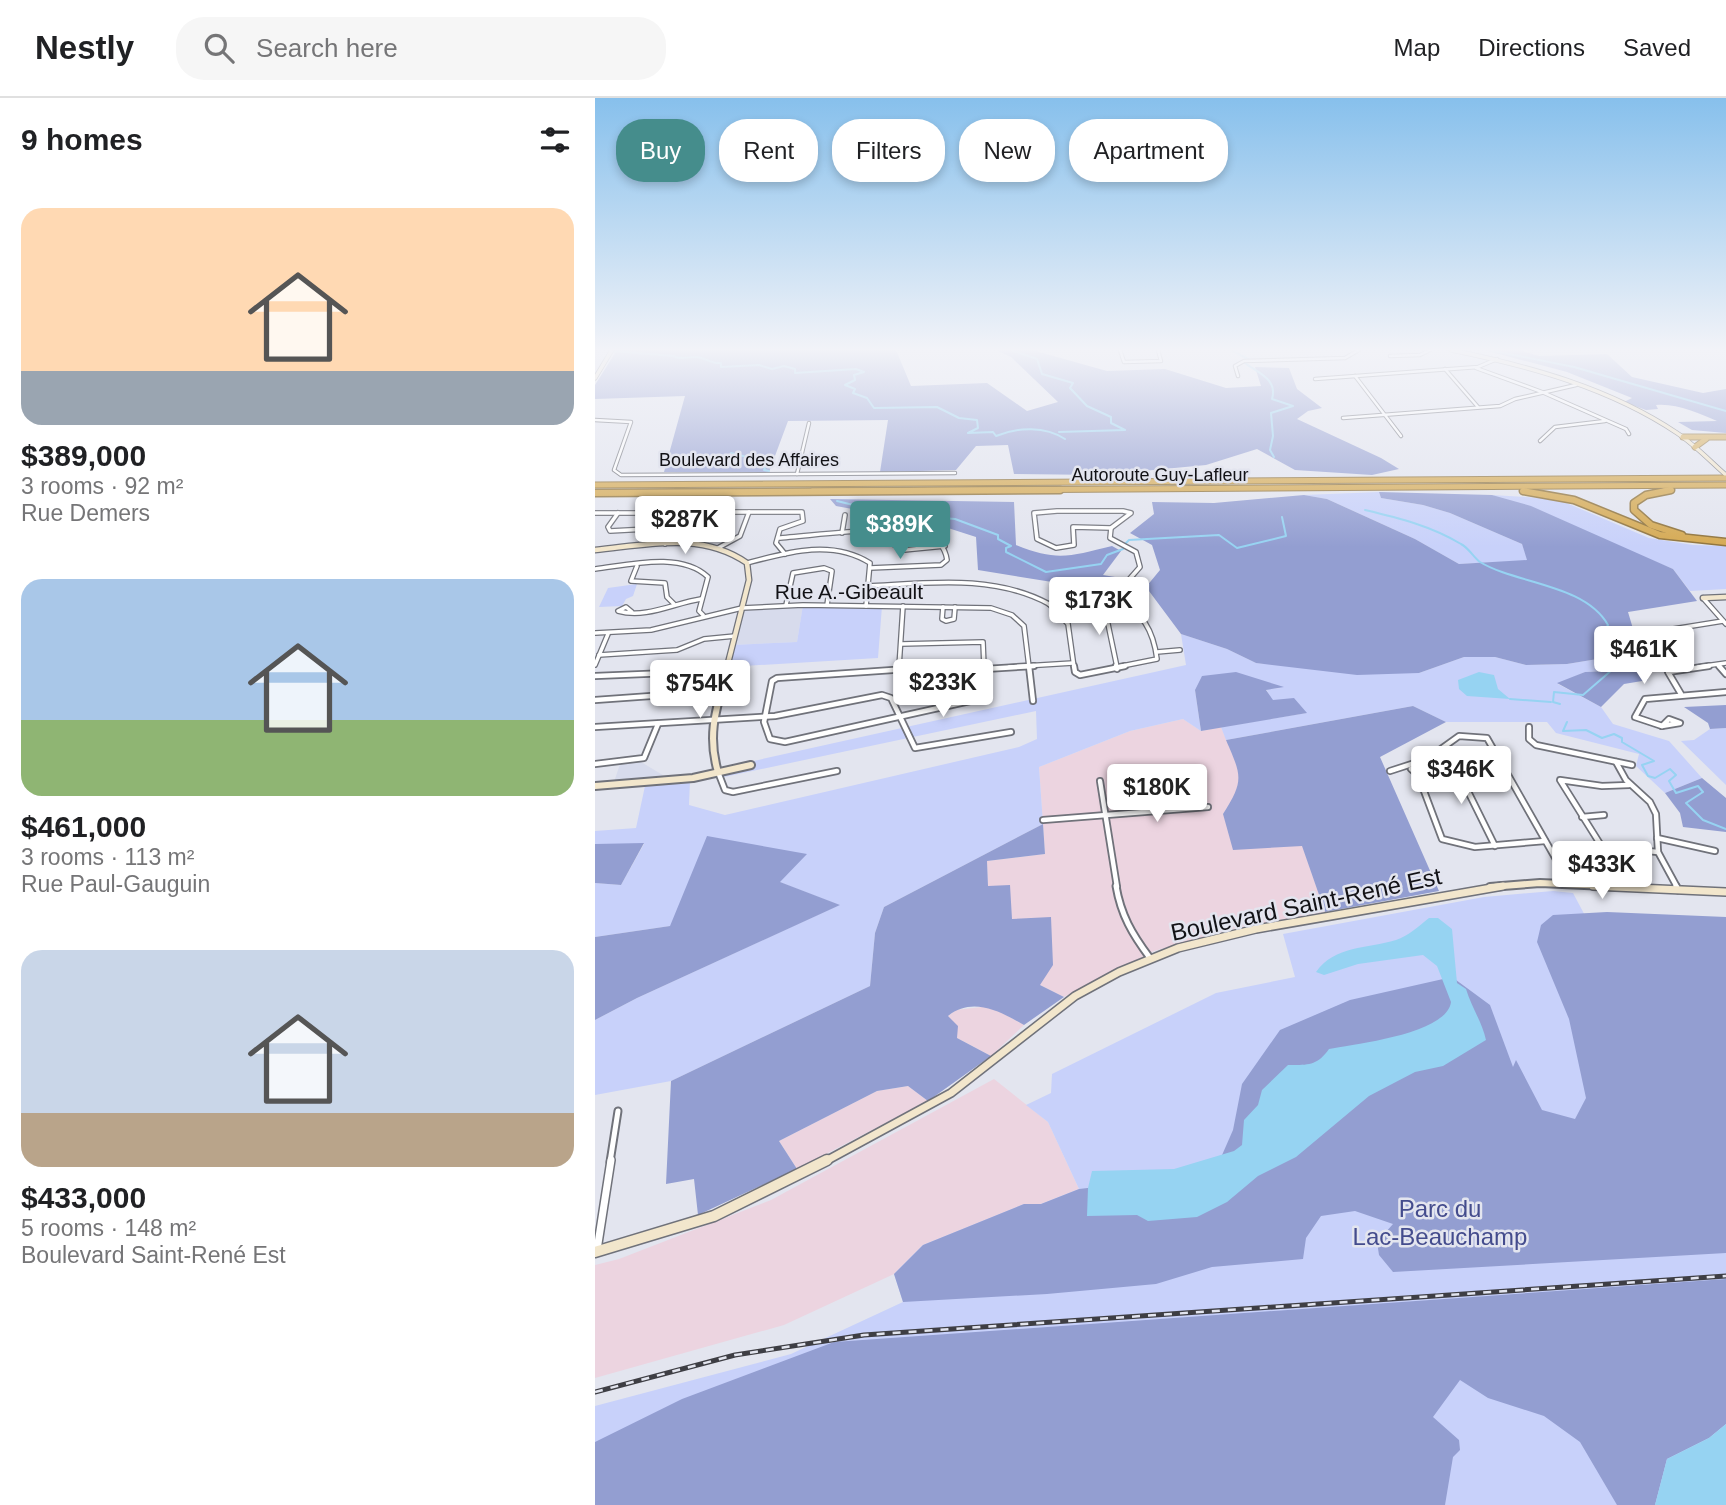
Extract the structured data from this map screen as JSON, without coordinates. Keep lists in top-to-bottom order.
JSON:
{
  "streets": {
    "highway": ["Autoroute Guy-Lafleur"],
    "street": ["Boulevard des Affaires", "Rue A.-Gibeault", "Boulevard Saint-René Est"]
  },
  "parks": ["Parc du Lac-Beauchamp"],
  "page": {
    "header": "Nestly",
    "search": "Search here",
    "nav": ["Map", "Directions", "Saved"],
    "heading": "9 homes",
    "chip": [
      "Buy",
      "Rent",
      "Filters",
      "New",
      "Apartment"
    ],
    "list": [
      {
        "name": "$389,000",
        "note": "3 rooms · 92 m² · Rue Demers"
      },
      {
        "name": "$461,000",
        "note": "3 rooms · 113 m² · Rue Paul-Gauguin"
      },
      {
        "name": "$433,000",
        "note": "5 rooms · 148 m² · Boulevard Saint-René Est"
      }
    ],
    "price": [
      "$287K",
      "$389K",
      "$173K",
      "$461K",
      "$233K",
      "$754K",
      "$346K",
      "$180K",
      "$433K"
    ]
  }
}
